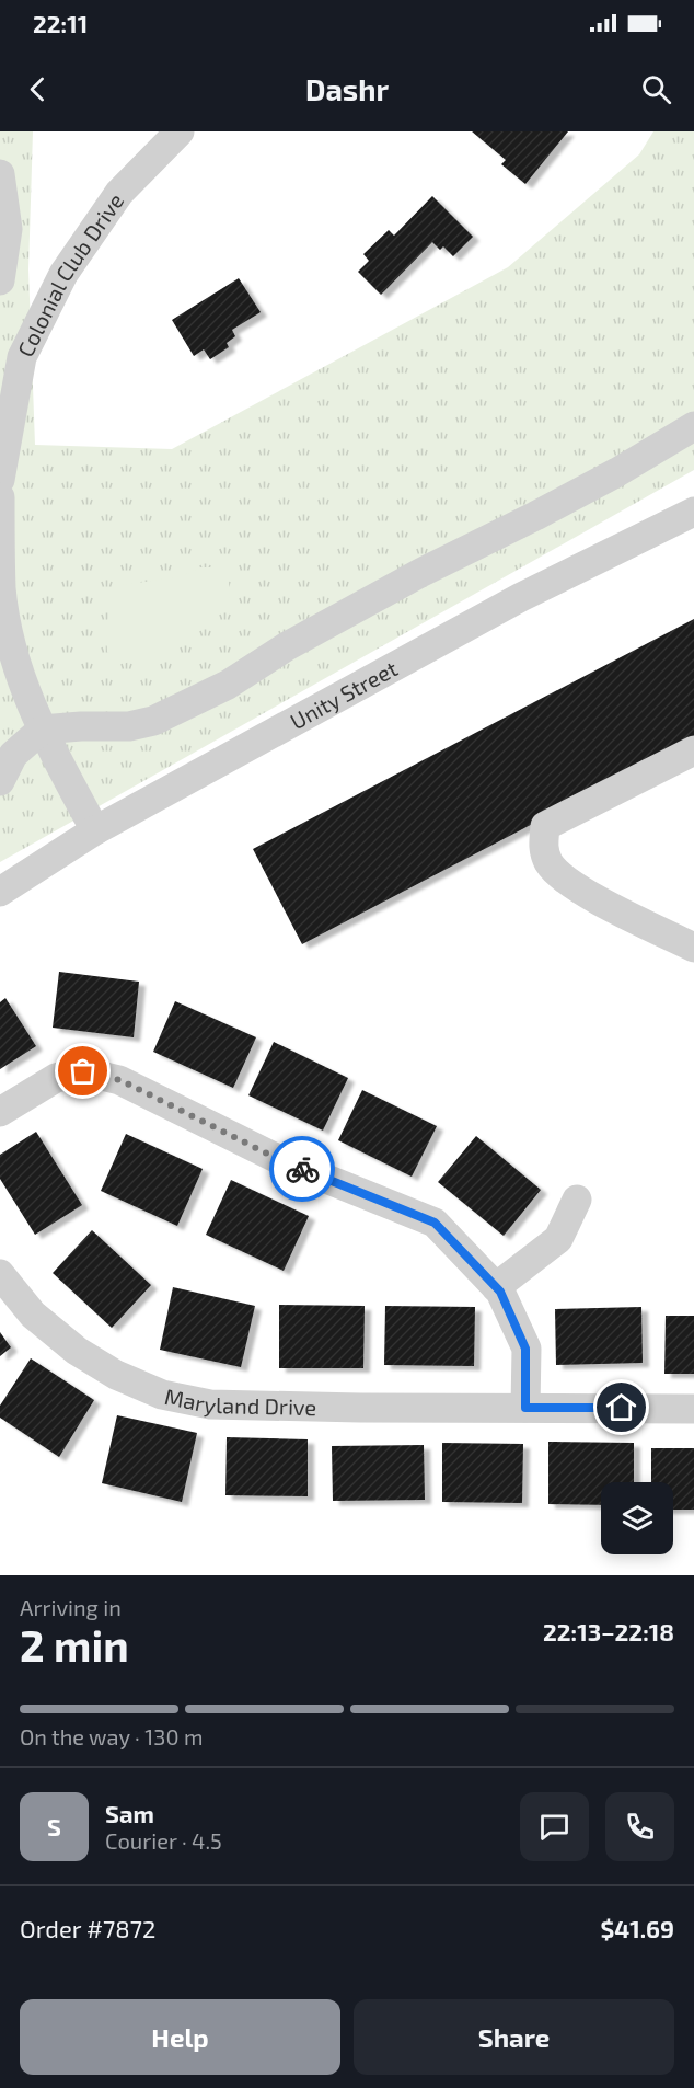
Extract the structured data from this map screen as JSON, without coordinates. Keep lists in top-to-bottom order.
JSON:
{
  "streets": {
    "street": ["Colonial Club Drive", "Unity Street", "Maryland Drive"]
  },
  "page": {
    "status": "22:11",
    "header": "Dashr",
    "heading": ["2 min", "Arriving in", "22:13–22:18"],
    "panel": [
      "Sam",
      "Courier · 4.5",
      "Order #7872",
      "$41.69"
    ],
    "bar": "On the way · 130 m",
    "round": "S",
    "buttons": ["Help", "Share"]
  }
}
